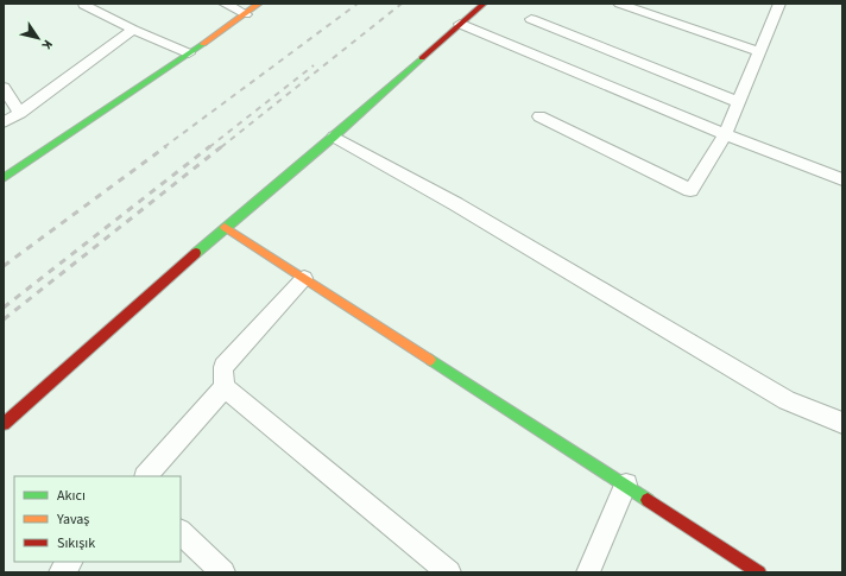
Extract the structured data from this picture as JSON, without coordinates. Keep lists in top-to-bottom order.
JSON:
{
  "legend": ["Akıcı", "Yavaş", "Sıkışık"],
  "north": "bottom right"
}
